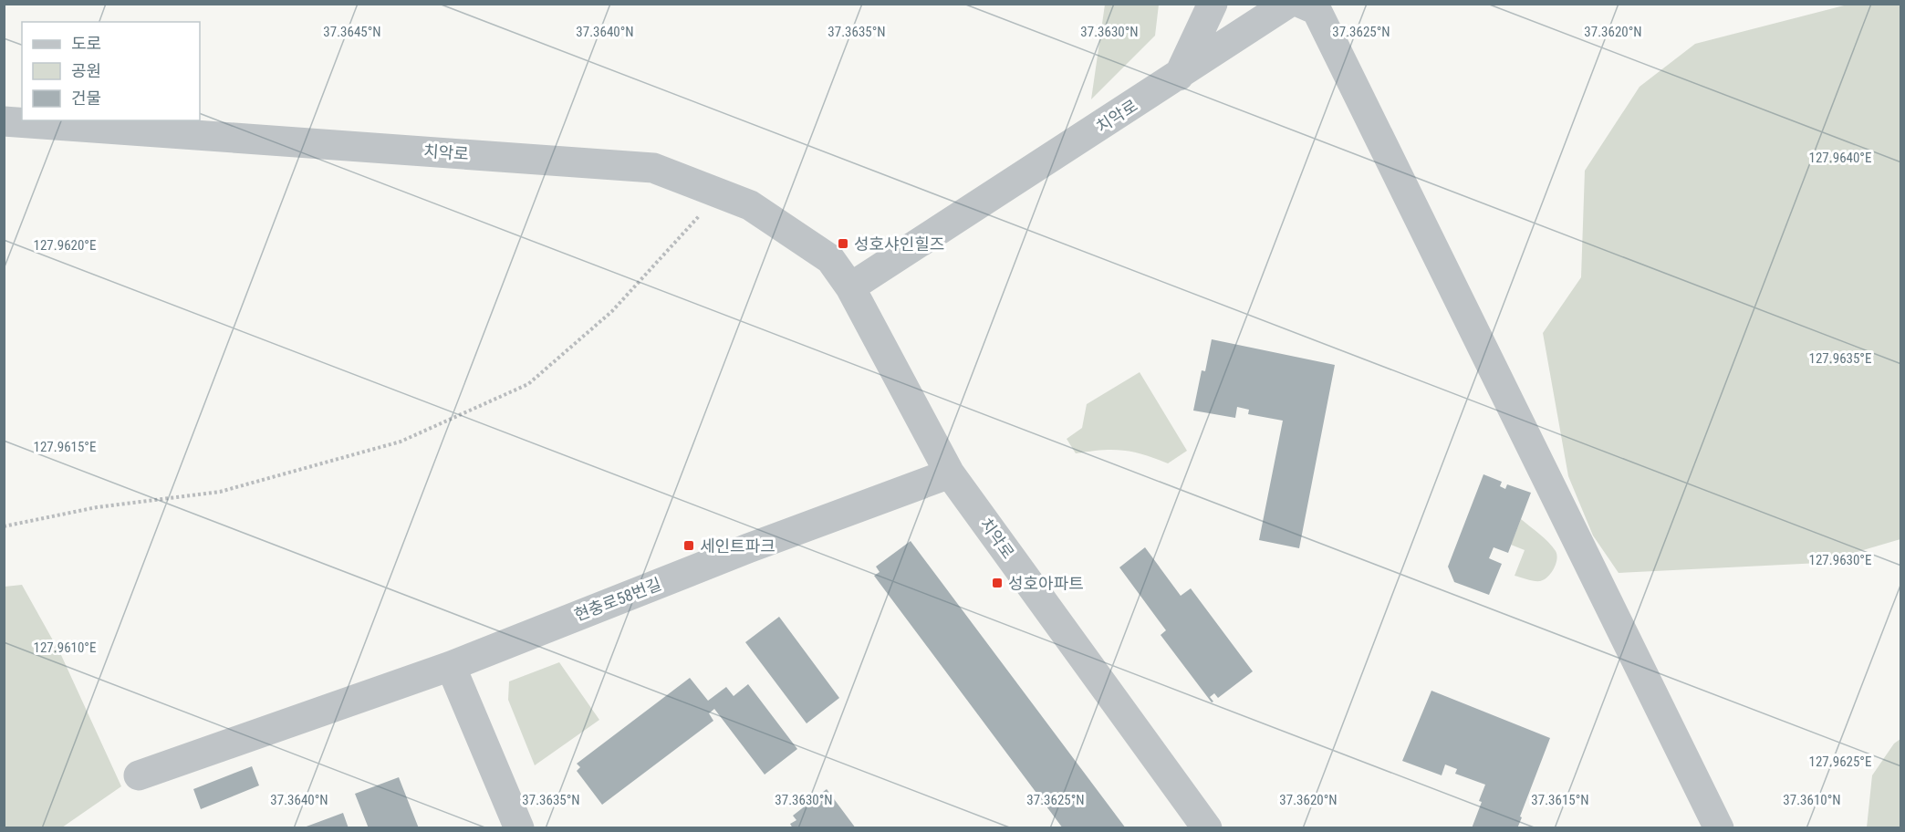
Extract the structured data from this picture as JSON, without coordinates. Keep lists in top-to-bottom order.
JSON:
{
  "streets": {
    "street": ["치악로", "현충로58번길"]
  },
  "crossings": [
    ["치악로", "현충로58번길"]
  ],
  "places": {
    "transit": ["성호샤인힐즈", "세인트파크", "성호아파트"]
  },
  "legend": ["도로", "공원", "건물"],
  "coordinates": [
    "37.3645°N",
    "37.3640°N",
    "37.3630°N",
    "37.3625°N",
    "37.3620°N",
    "37.3635°N",
    "127.9640°E",
    "127.9620°E",
    "127.9635°E",
    "127.9615°E",
    "127.9630°E",
    "127.9610°E",
    "127.9625°E",
    "37.3615°N",
    "37.3610°N"
  ]
}
